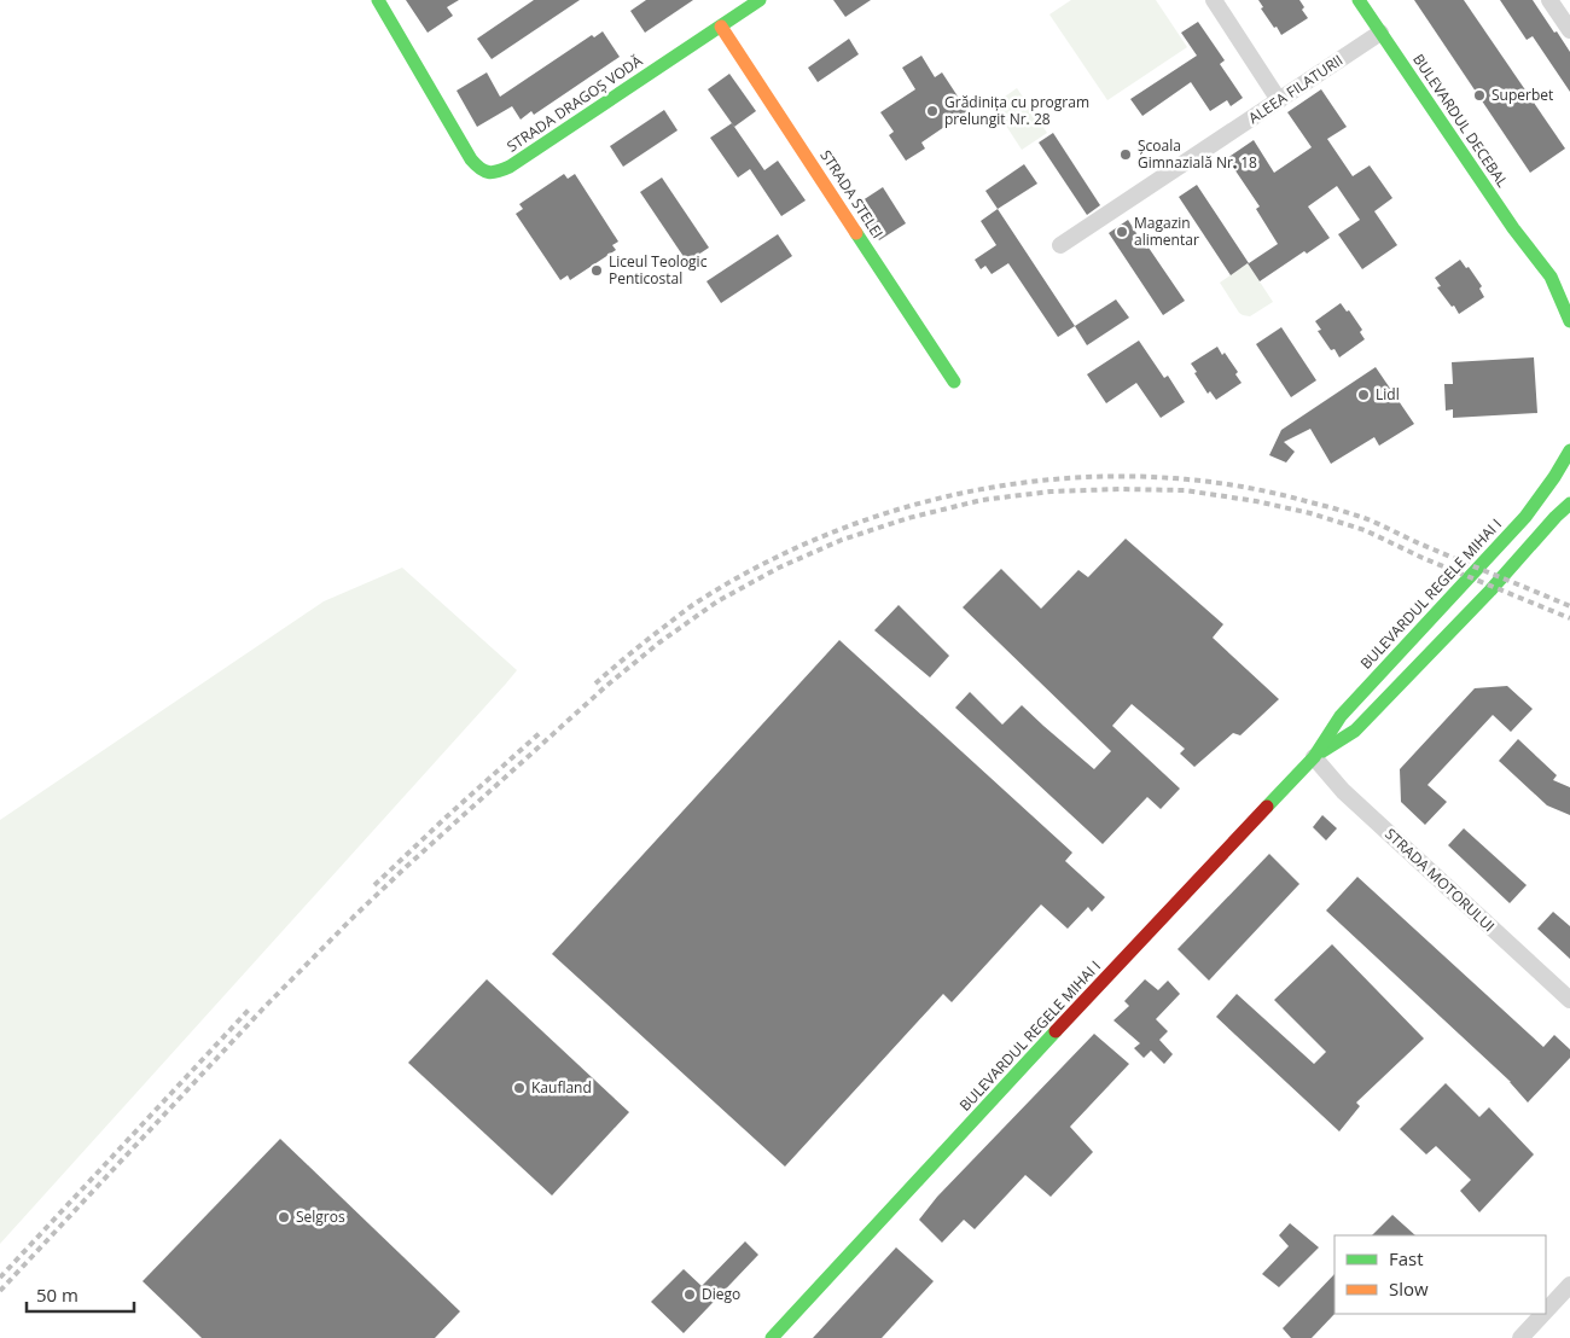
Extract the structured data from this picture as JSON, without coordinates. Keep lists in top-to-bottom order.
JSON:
{
  "streets": {
    "main road": [
      "STRADA DRAGOȘ VODĂ",
      "BULEVARDUL DECEBAL",
      "STRADA STELEI",
      "BULEVARDUL REGELE MIHAI I"
    ],
    "street": ["ALEEA FILATURII", "STRADA MOTORULUI"]
  },
  "crossings": [
    ["ALEEA FILATURII", "BULEVARDUL DECEBAL"],
    ["STRADA DRAGOȘ VODĂ", "STRADA STELEI"],
    ["BULEVARDUL REGELE MIHAI I", "STRADA MOTORULUI"]
  ],
  "places": [
    "Superbet",
    "Grădinița cu program prelungit Nr. 28",
    "Școala Gimnazială Nr. 18",
    "Magazin alimentar",
    "Liceul Teologic Penticostal",
    "Lidl",
    "Kaufland",
    "Selgros",
    "Diego"
  ],
  "legend": ["Fast", "Slow"],
  "scale_bar": "50 m"
}
